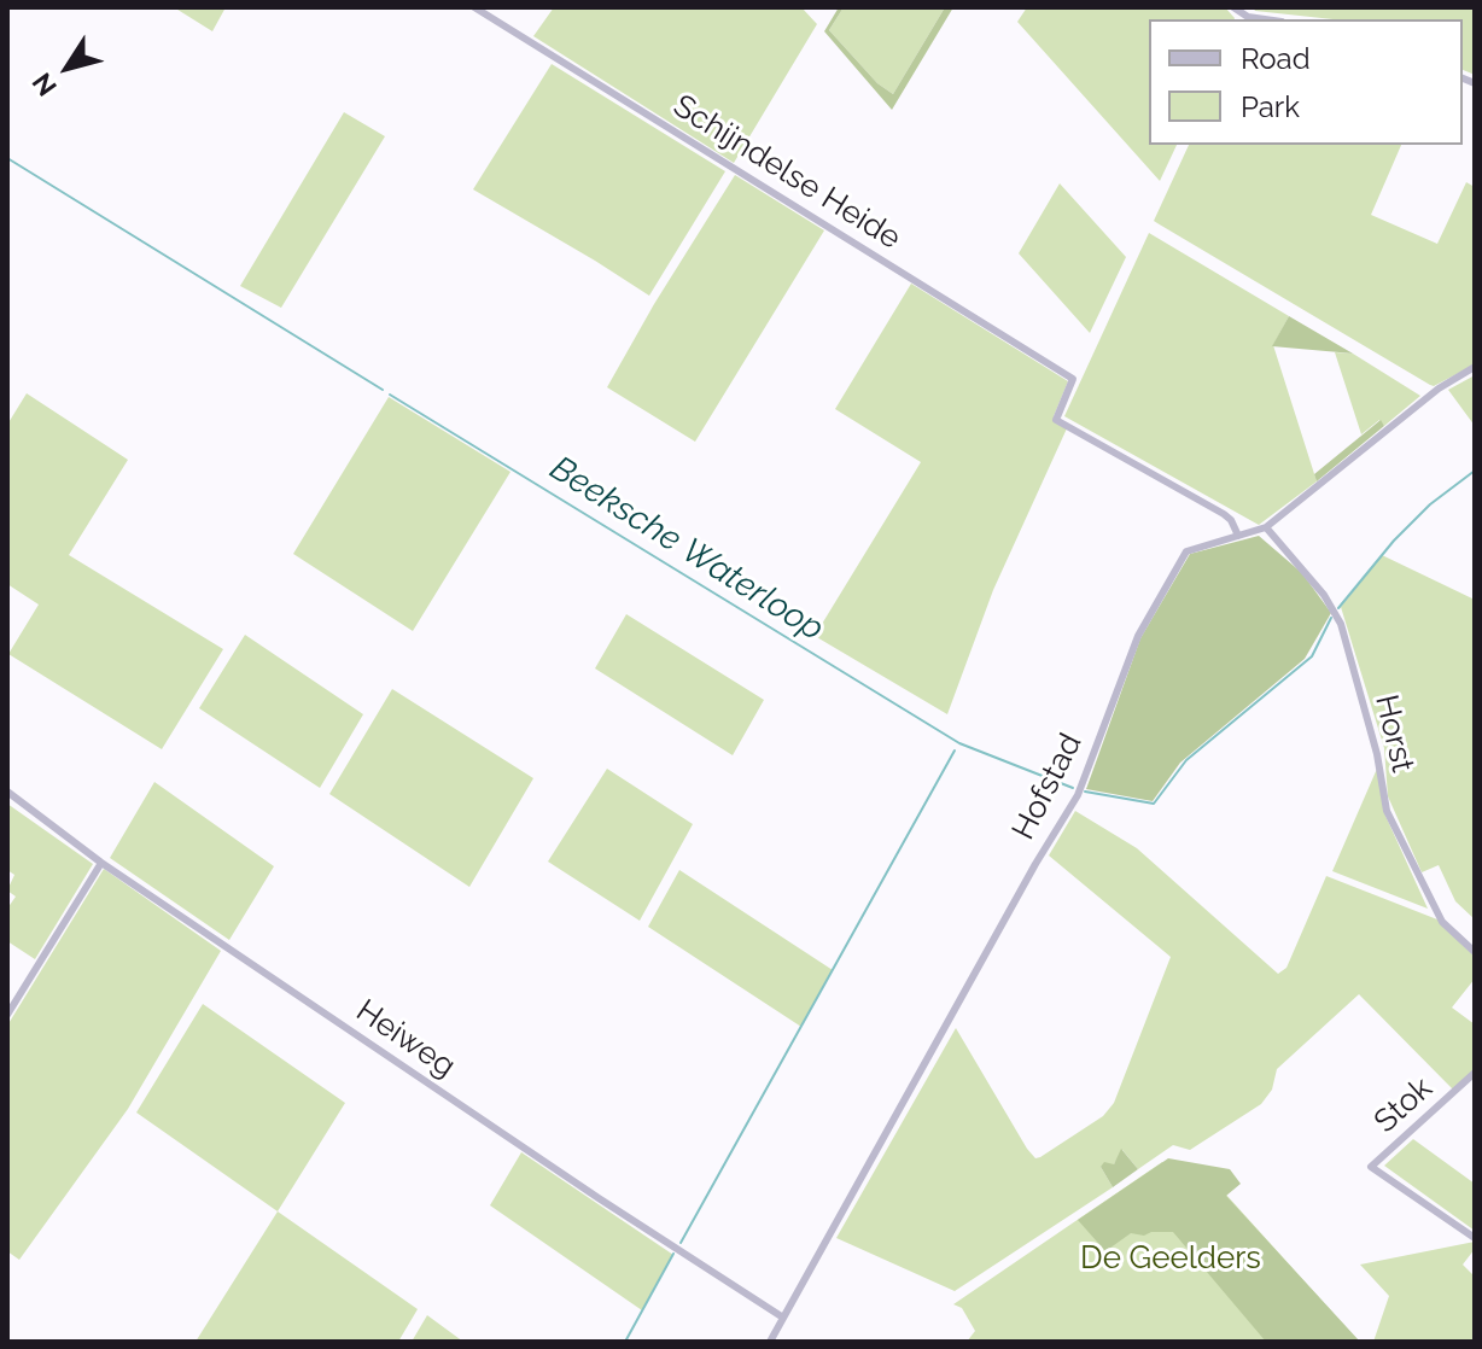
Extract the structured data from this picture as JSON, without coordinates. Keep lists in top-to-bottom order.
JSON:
{
  "streets": {
    "street": [
      "Schijndelse Heide",
      "Horst",
      "Hofstad",
      "Heiweg",
      "Stok"
    ]
  },
  "crossings": [
    ["Schijndelse Heide", "Hofstad"],
    ["Horst", "Hofstad"],
    ["Hofstad", "Heiweg"]
  ],
  "water": ["Beeksche Waterloop"],
  "parks": ["De Geelders"],
  "legend": ["Road", "Park"],
  "north": "bottom left"
}
